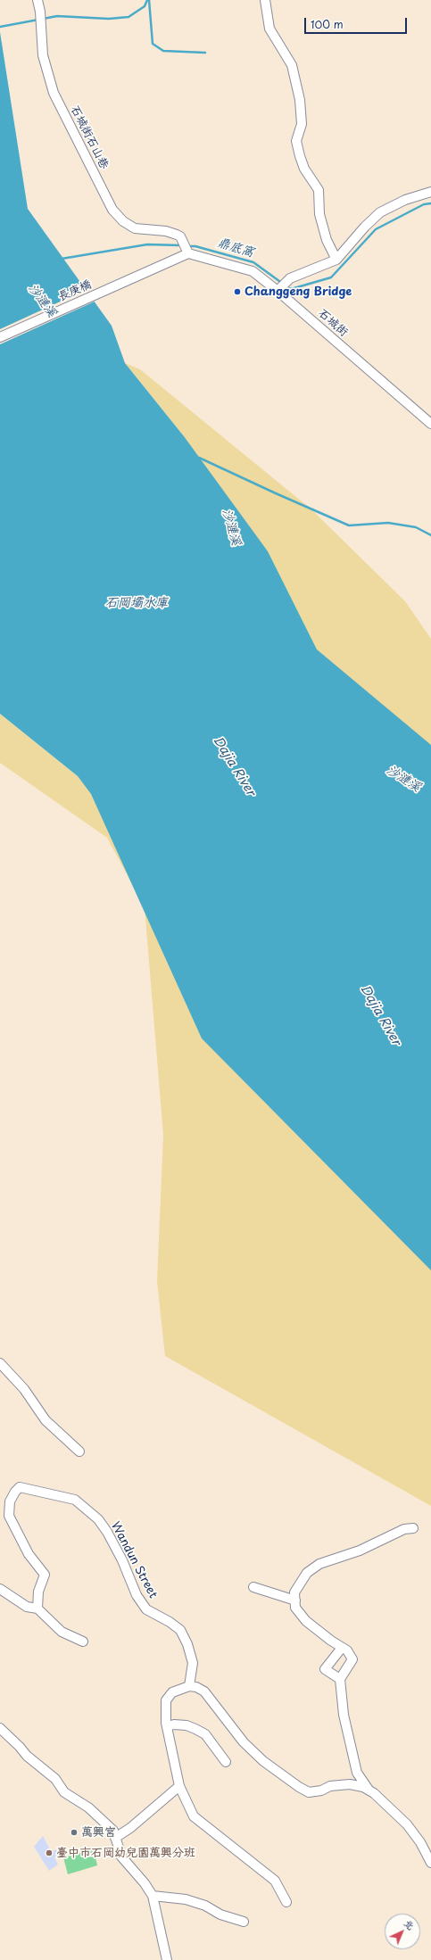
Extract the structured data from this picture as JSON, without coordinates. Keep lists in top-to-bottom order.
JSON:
{
  "streets": {
    "street": [
      "石城街石山巷",
      "長庚橋",
      "石城街",
      "Wandun Street"
    ]
  },
  "crossings": [
    ["石城街石山巷", "長庚橋"],
    ["石城街石山巷", "石城街"],
    ["長庚橋", "石城街"]
  ],
  "water": [
    "鼎底窩",
    "沙漣溪",
    "石岡壩水庫",
    "Dajia River"
  ],
  "places": ["Changgeng Bridge", "萬興宮", "臺中市石岡幼兒園萬興分班"],
  "scale_bar": "100 m",
  "north": "top right"
}
